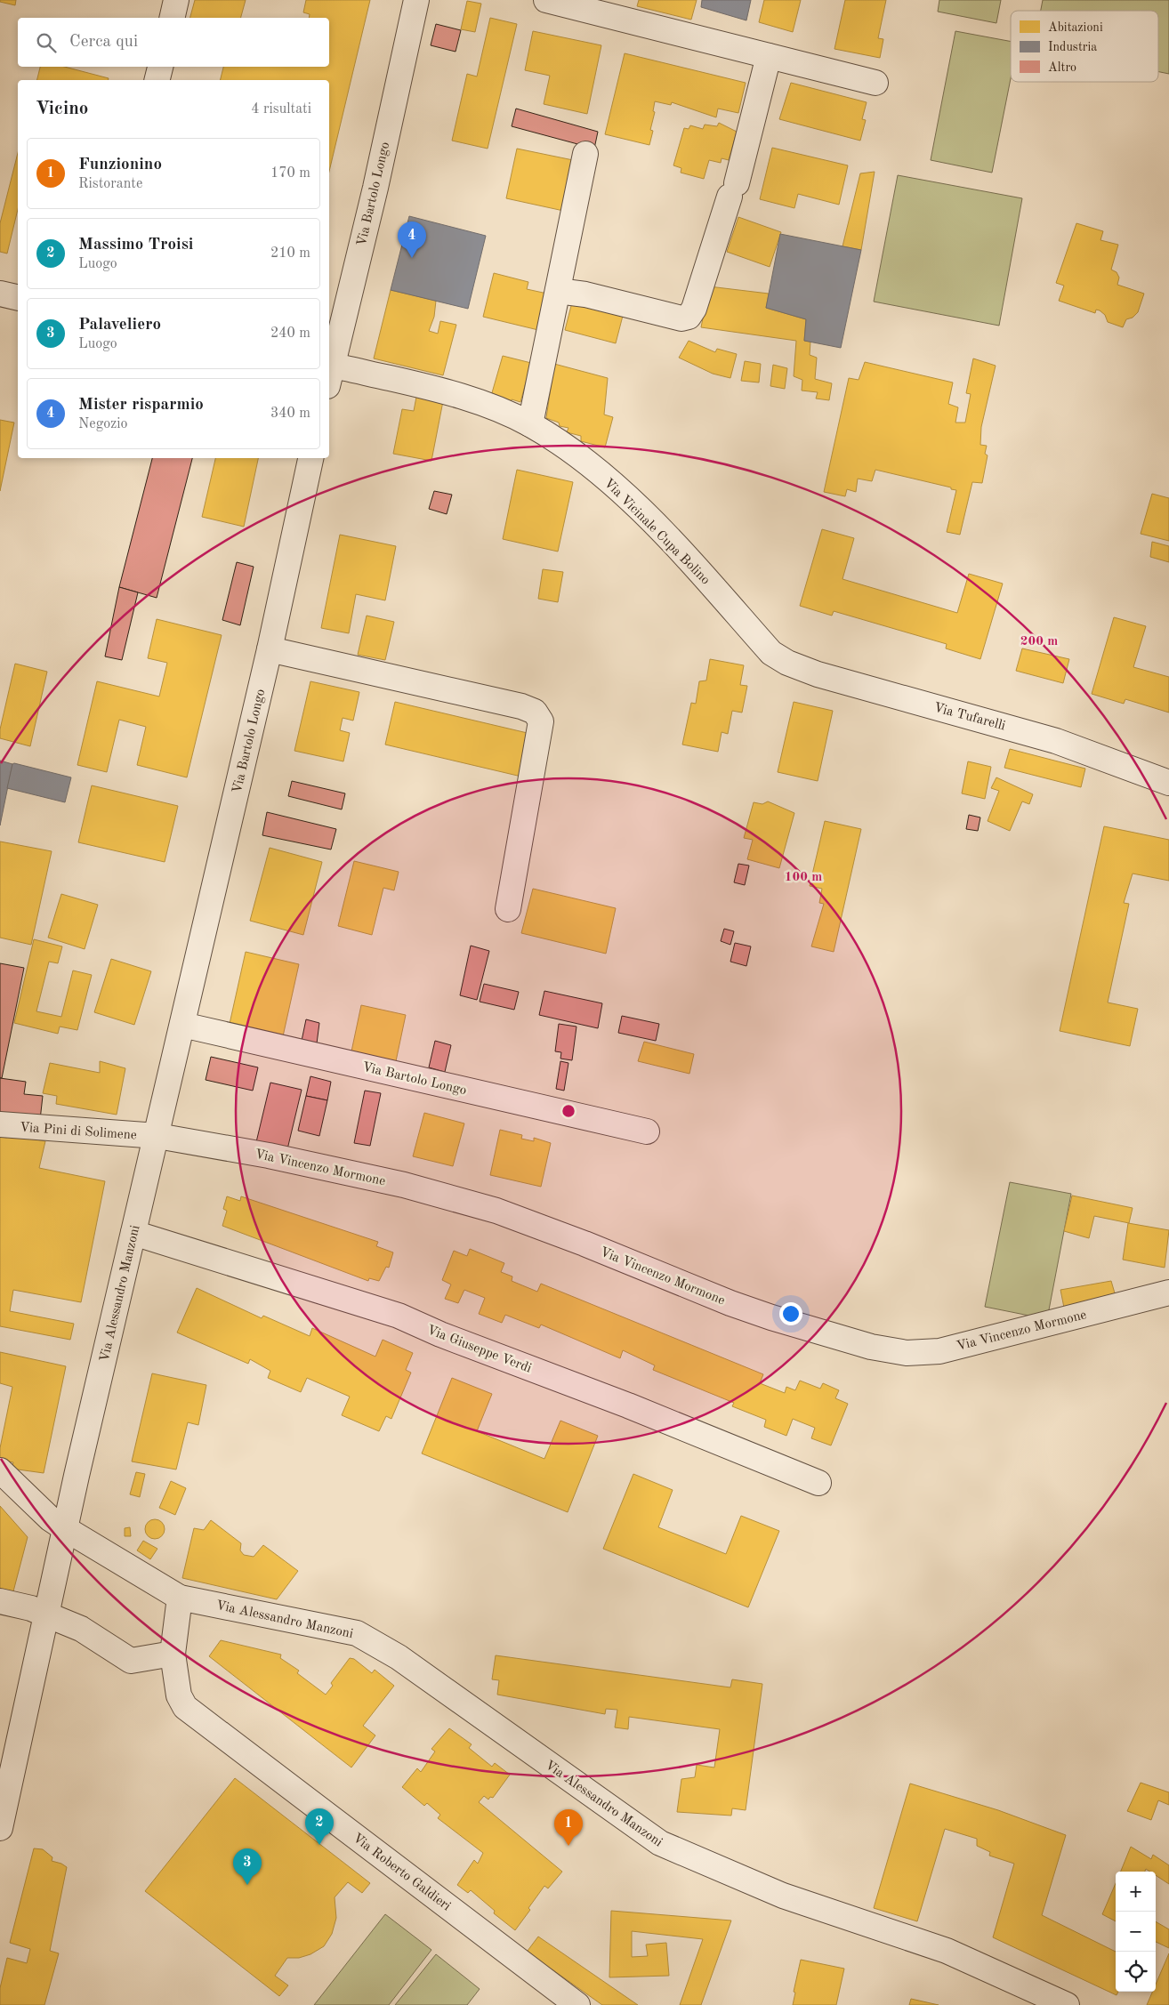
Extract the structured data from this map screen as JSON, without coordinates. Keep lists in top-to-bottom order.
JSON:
{
  "streets": {
    "street": [
      "Via Bartolo Longo",
      "Via Vicinale Cupa Bolino",
      "Via Tufarelli",
      "Via Pini di Solimene",
      "Via Vincenzo Mormone",
      "Via Alessandro Manzoni",
      "Via Giuseppe Verdi",
      "Via Roberto Galdieri"
    ]
  },
  "crossings": [
    ["Via Bartolo Longo", "Via Pini di Solimene"],
    ["Via Bartolo Longo", "Via Vincenzo Mormone"],
    ["Via Bartolo Longo", "Via Alessandro Manzoni"],
    ["Via Vicinale Cupa Bolino", "Via Tufarelli"],
    ["Via Pini di Solimene", "Via Vincenzo Mormone"],
    ["Via Pini di Solimene", "Via Alessandro Manzoni"],
    ["Via Vincenzo Mormone", "Via Alessandro Manzoni"],
    ["Via Alessandro Manzoni", "Via Giuseppe Verdi"]
  ],
  "legend": ["Abitazioni", "Industria", "Altro"],
  "page": {
    "search": "Cerca qui",
    "heading": ["Vicino", "4 risultati"],
    "list": [
      {
        "mark": "1",
        "name": "Funzionino",
        "note": "Ristorante",
        "value": "170 m"
      },
      {
        "mark": "2",
        "name": "Massimo Troisi",
        "note": "Luogo",
        "value": "210 m"
      },
      {
        "mark": "3",
        "name": "Palaveliero",
        "note": "Luogo",
        "value": "240 m"
      },
      {
        "mark": "4",
        "name": "Mister risparmio",
        "note": "Negozio",
        "value": "340 m"
      }
    ],
    "pins": [
      "4",
      "2",
      "1",
      "3"
    ],
    "map_buttons": ["+", "−"]
  },
  "rings": ["200 m", "100 m"]
}
